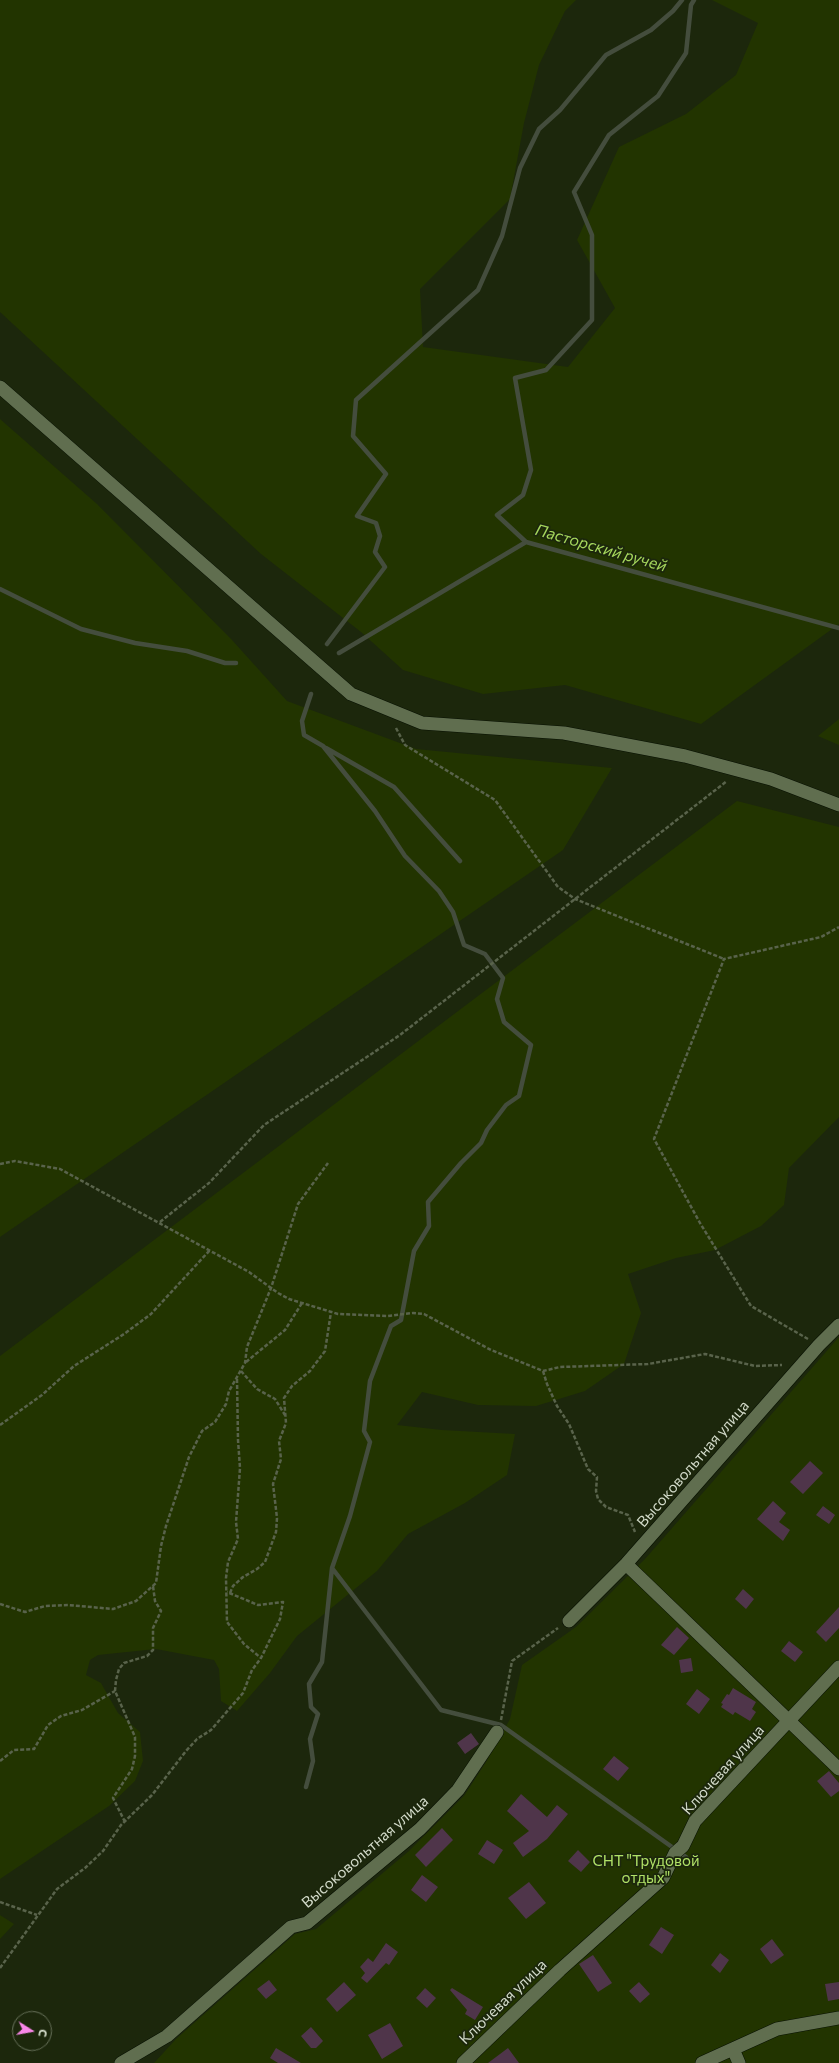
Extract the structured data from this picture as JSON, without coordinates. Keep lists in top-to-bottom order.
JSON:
{
  "streets": {
    "street": ["Высоковольтная улица", "Ключевая улица"]
  },
  "water": ["Пасторский ручей"],
  "parks": ["СНТ \"Трудовой отдых\""],
  "north": "right"
}
